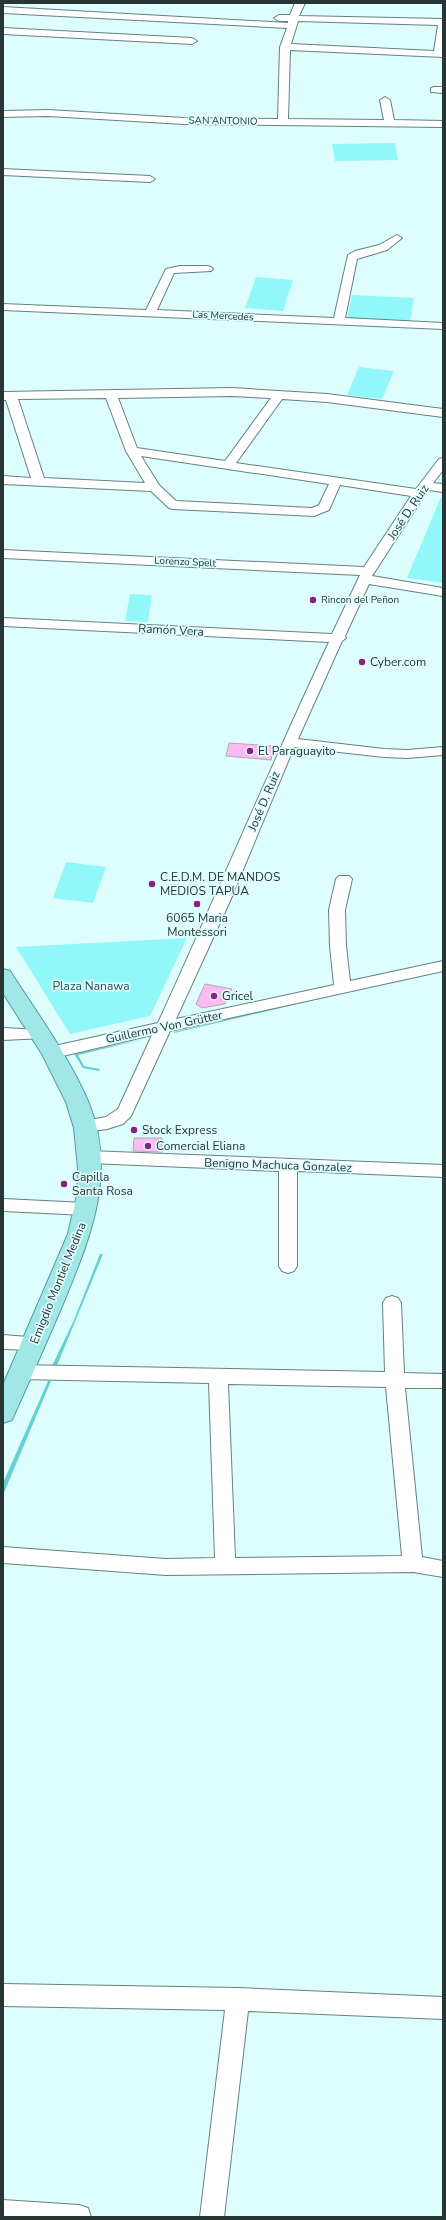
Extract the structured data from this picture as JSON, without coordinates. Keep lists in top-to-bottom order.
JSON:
{
  "streets": {
    "main road": ["Emigdio Montiel Medina"],
    "street": [
      "SAN ANTONIO",
      "Las Mercedes",
      "José D. Ruiz",
      "Lorenzo Spelt",
      "Ramón Vera",
      "Guillermo Von Grütter",
      "Benigno Machuca Gonzalez"
    ]
  },
  "crossings": [
    ["José D. Ruiz", "Lorenzo Spelt"],
    ["José D. Ruiz", "Ramón Vera"],
    ["José D. Ruiz", "Guillermo Von Grütter"],
    ["José D. Ruiz", "Emigdio Montiel Medina"],
    ["Guillermo Von Grütter", "Emigdio Montiel Medina"],
    ["Benigno Machuca Gonzalez", "Emigdio Montiel Medina"]
  ],
  "parks": ["Plaza Nanawa"],
  "places": [
    "Rincon del Peñon",
    "Cyber.com",
    "El Paraguayito",
    "C.E.D.M. DE MANDOS MEDIOS TAPUA",
    "6065 Maria Montessori",
    "Gricel",
    "Stock Express",
    "Comercial Eliana",
    "Capilla Santa Rosa"
  ]
}
